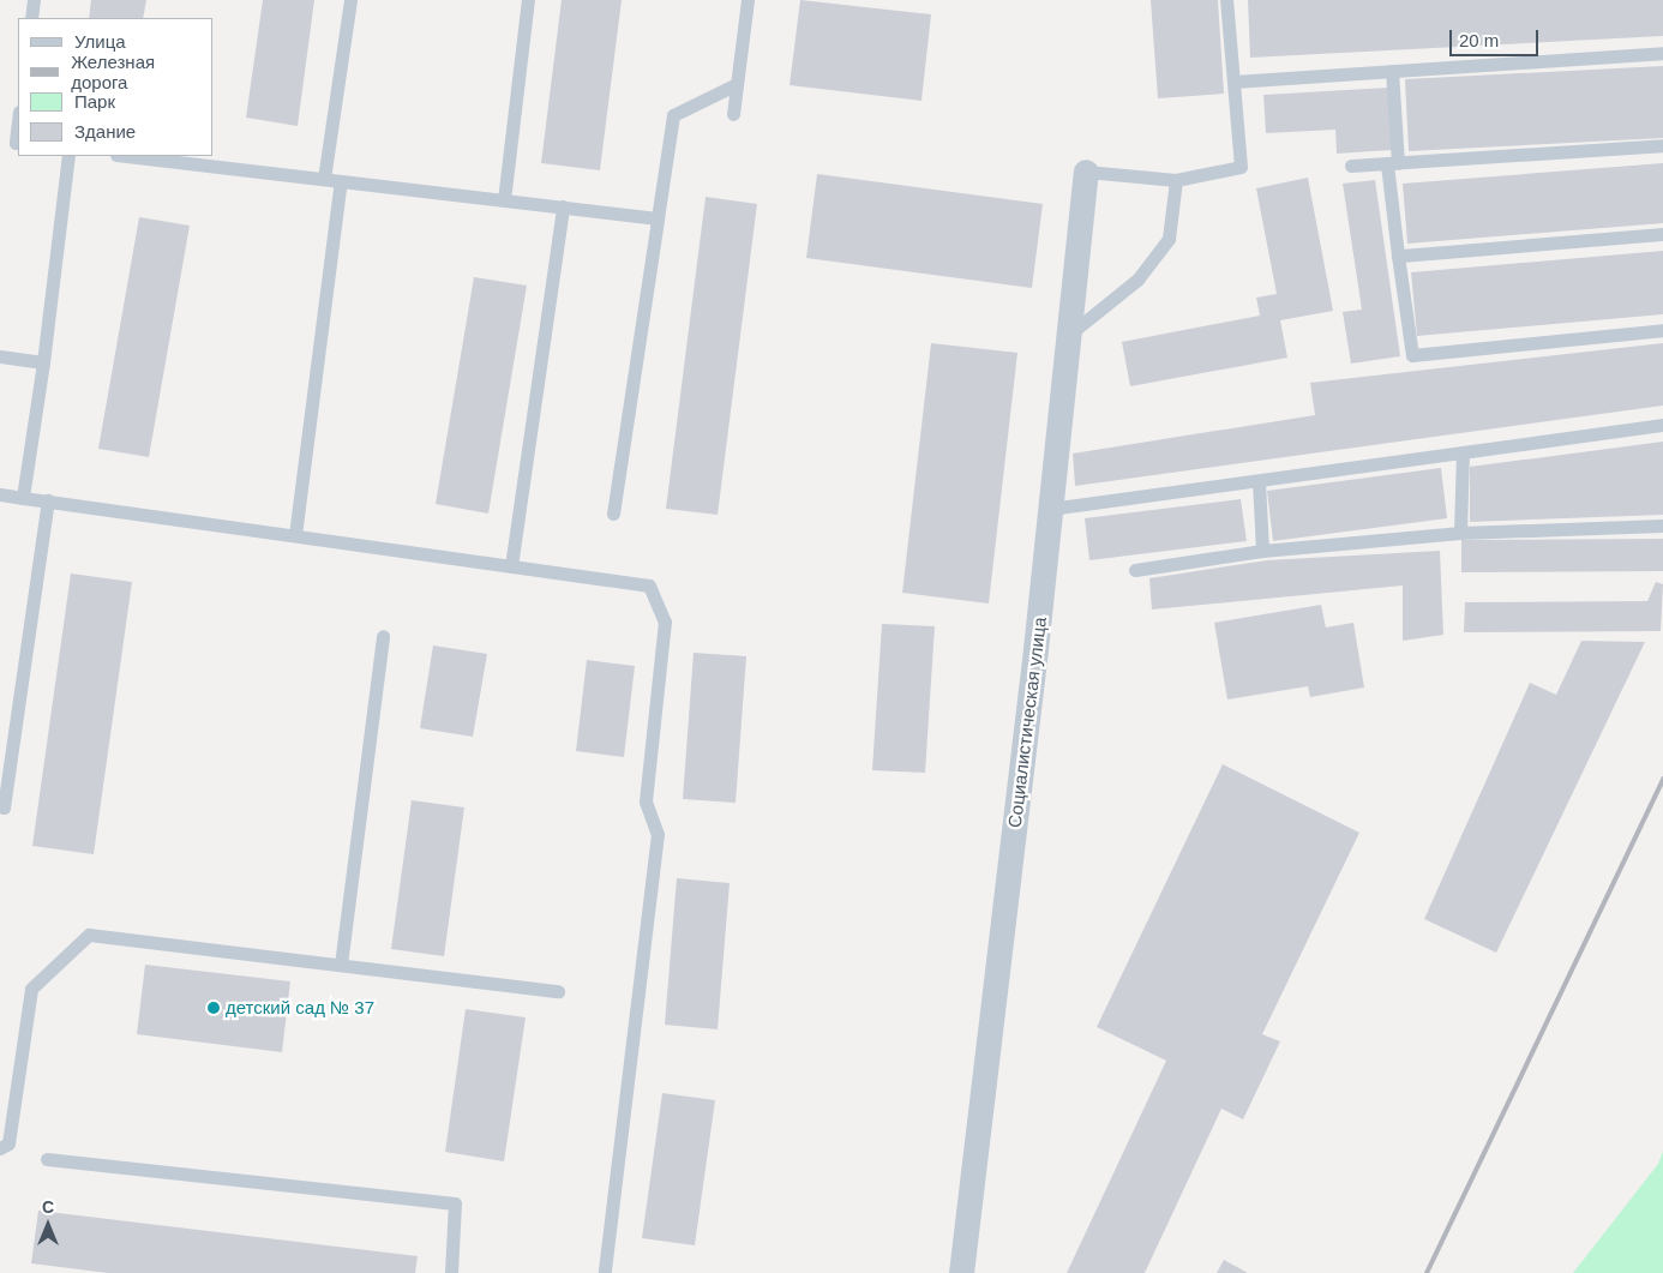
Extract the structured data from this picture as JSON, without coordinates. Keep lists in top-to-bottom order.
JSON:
{
  "streets": {
    "street": ["Социалистическая улица"]
  },
  "places": ["детский сад № 37"],
  "legend": [
    "Улица",
    "Железная дорога",
    "Парк",
    "Здание"
  ],
  "scale_bar": "20 m",
  "north": "top"
}
